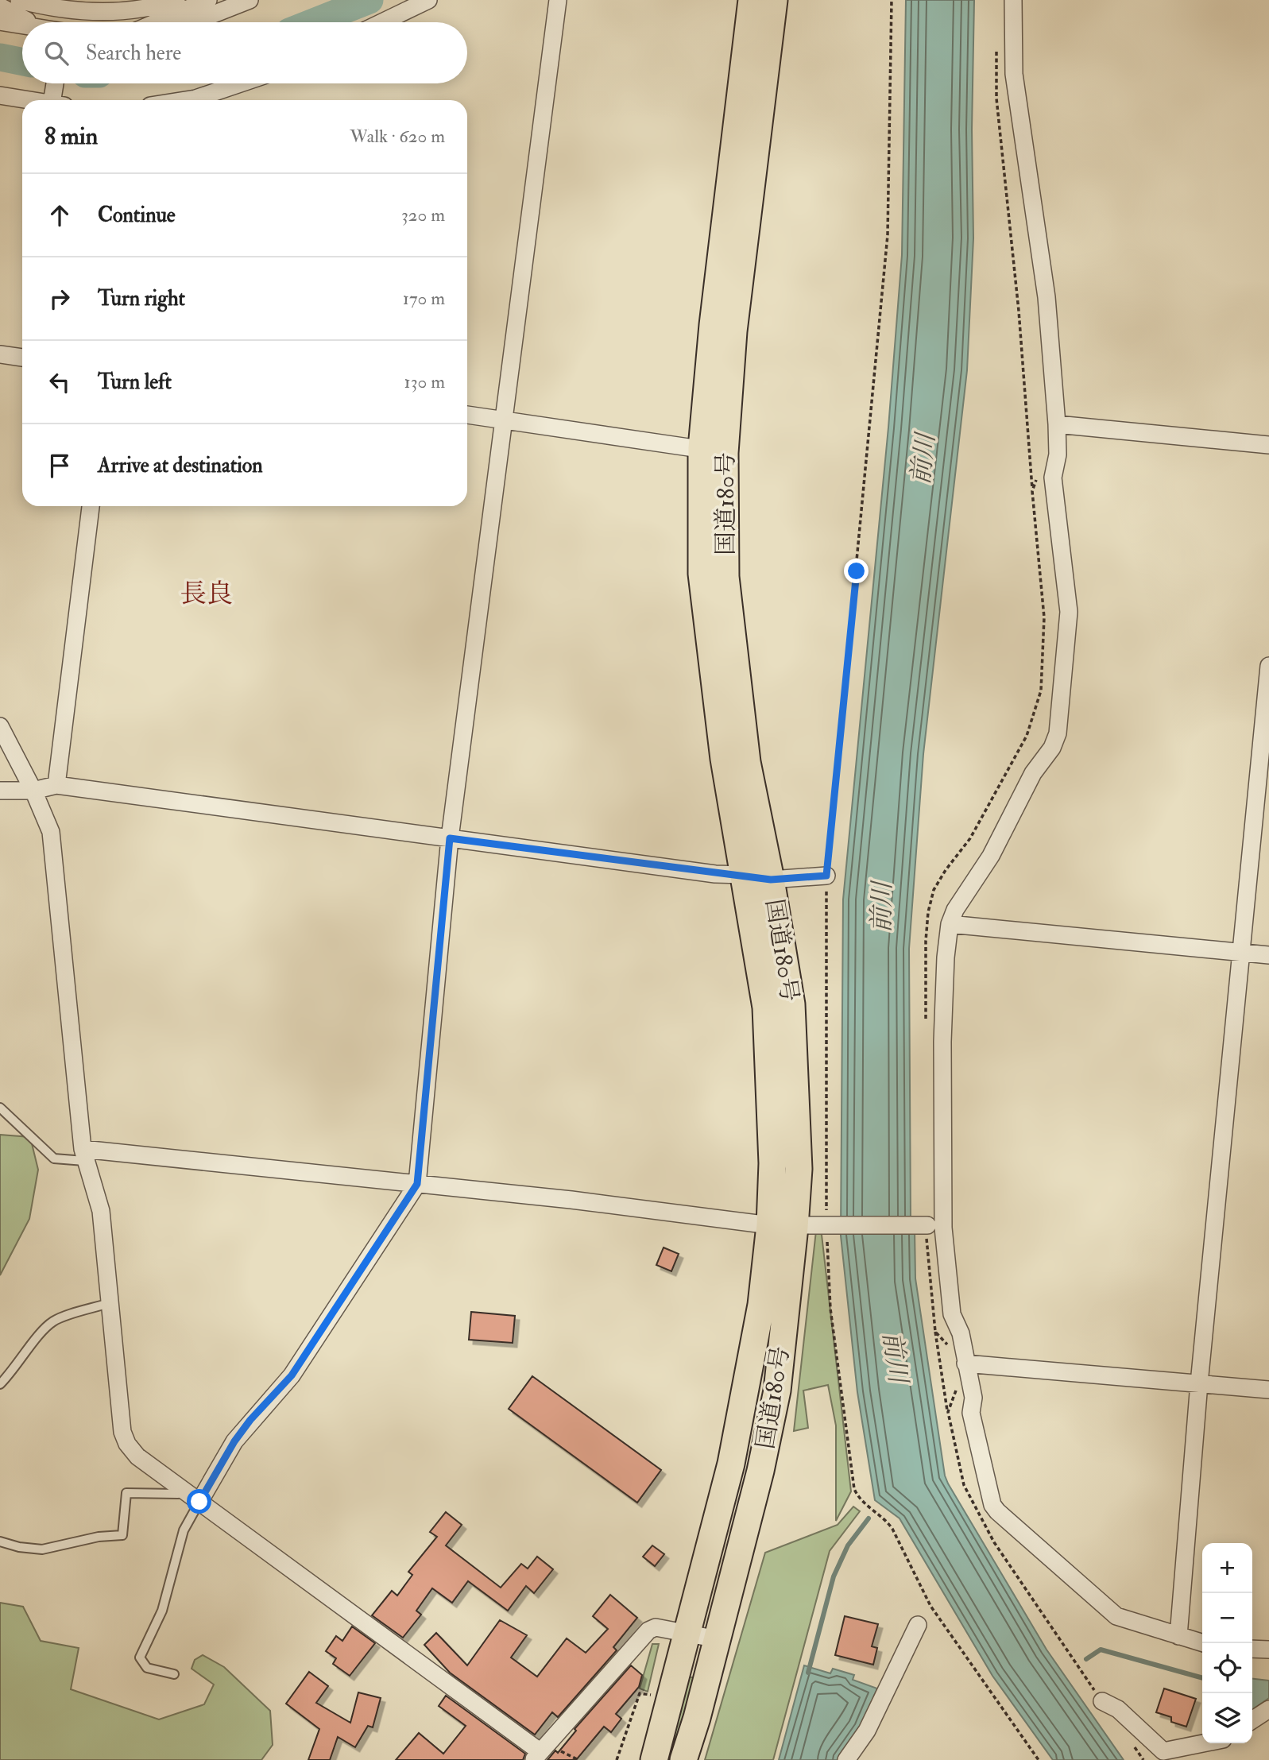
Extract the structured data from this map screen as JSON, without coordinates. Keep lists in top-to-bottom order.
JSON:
{
  "streets": {
    "highway": ["国道180号"]
  },
  "districts": ["長良"],
  "water": ["前川"],
  "page": {
    "search": "Search here",
    "heading": ["8 min", "Walk · 620 m"],
    "list": [
      ["Continue", "320 m"],
      ["Turn right", "170 m"],
      ["Turn left", "130 m"],
      "Arrive at destination"
    ],
    "map_buttons": ["+", "−"]
  }
}
